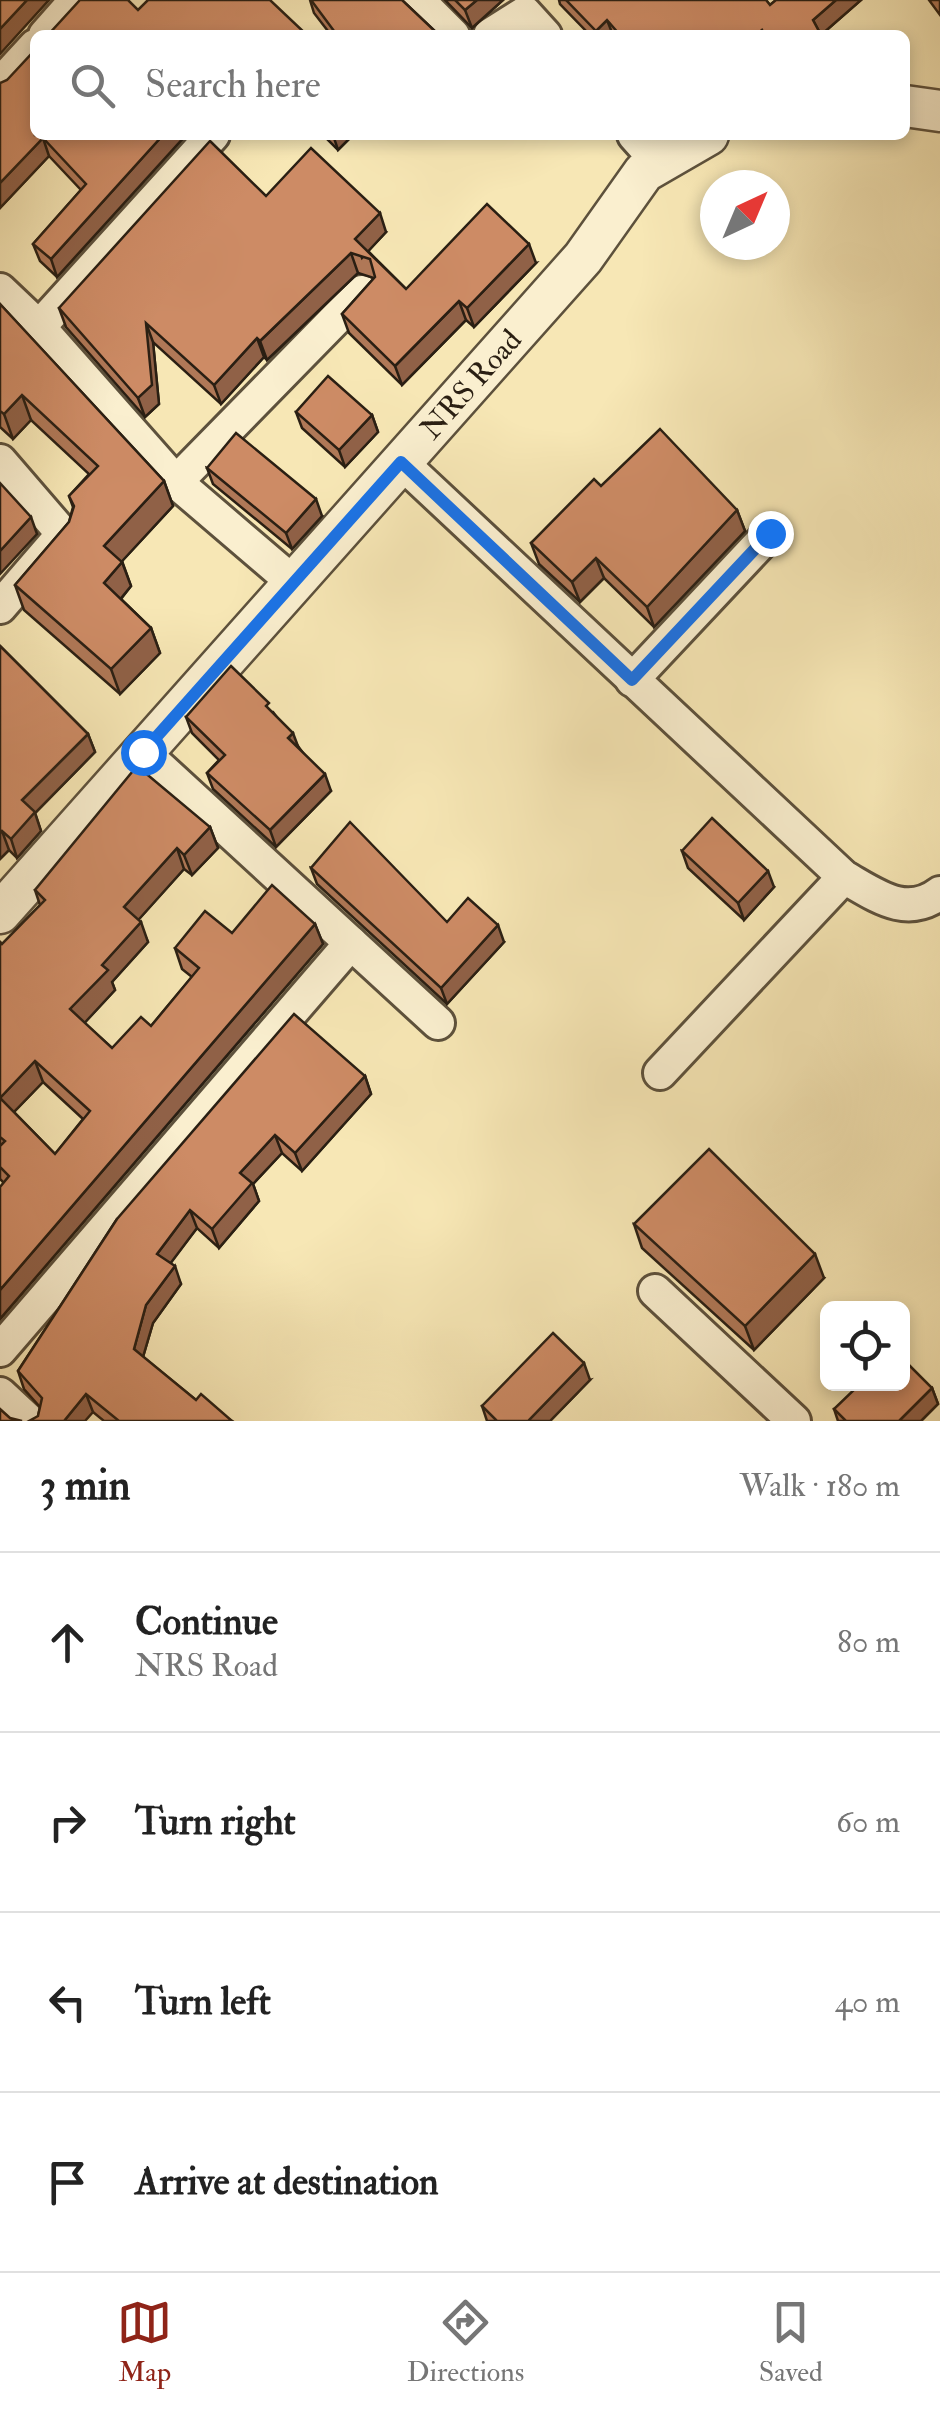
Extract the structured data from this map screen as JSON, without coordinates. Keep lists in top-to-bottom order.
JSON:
{
  "streets": {
    "street": ["NRS Road"]
  },
  "north": "top right",
  "page": {
    "search": "Search here",
    "heading": ["3 min", "Walk · 180 m"],
    "list": [
      ["Continue", "NRS Road", "80 m"],
      ["Turn right", "60 m"],
      ["Turn left", "40 m"],
      "Arrive at destination"
    ],
    "nav": ["Map", "Directions", "Saved"]
  }
}
